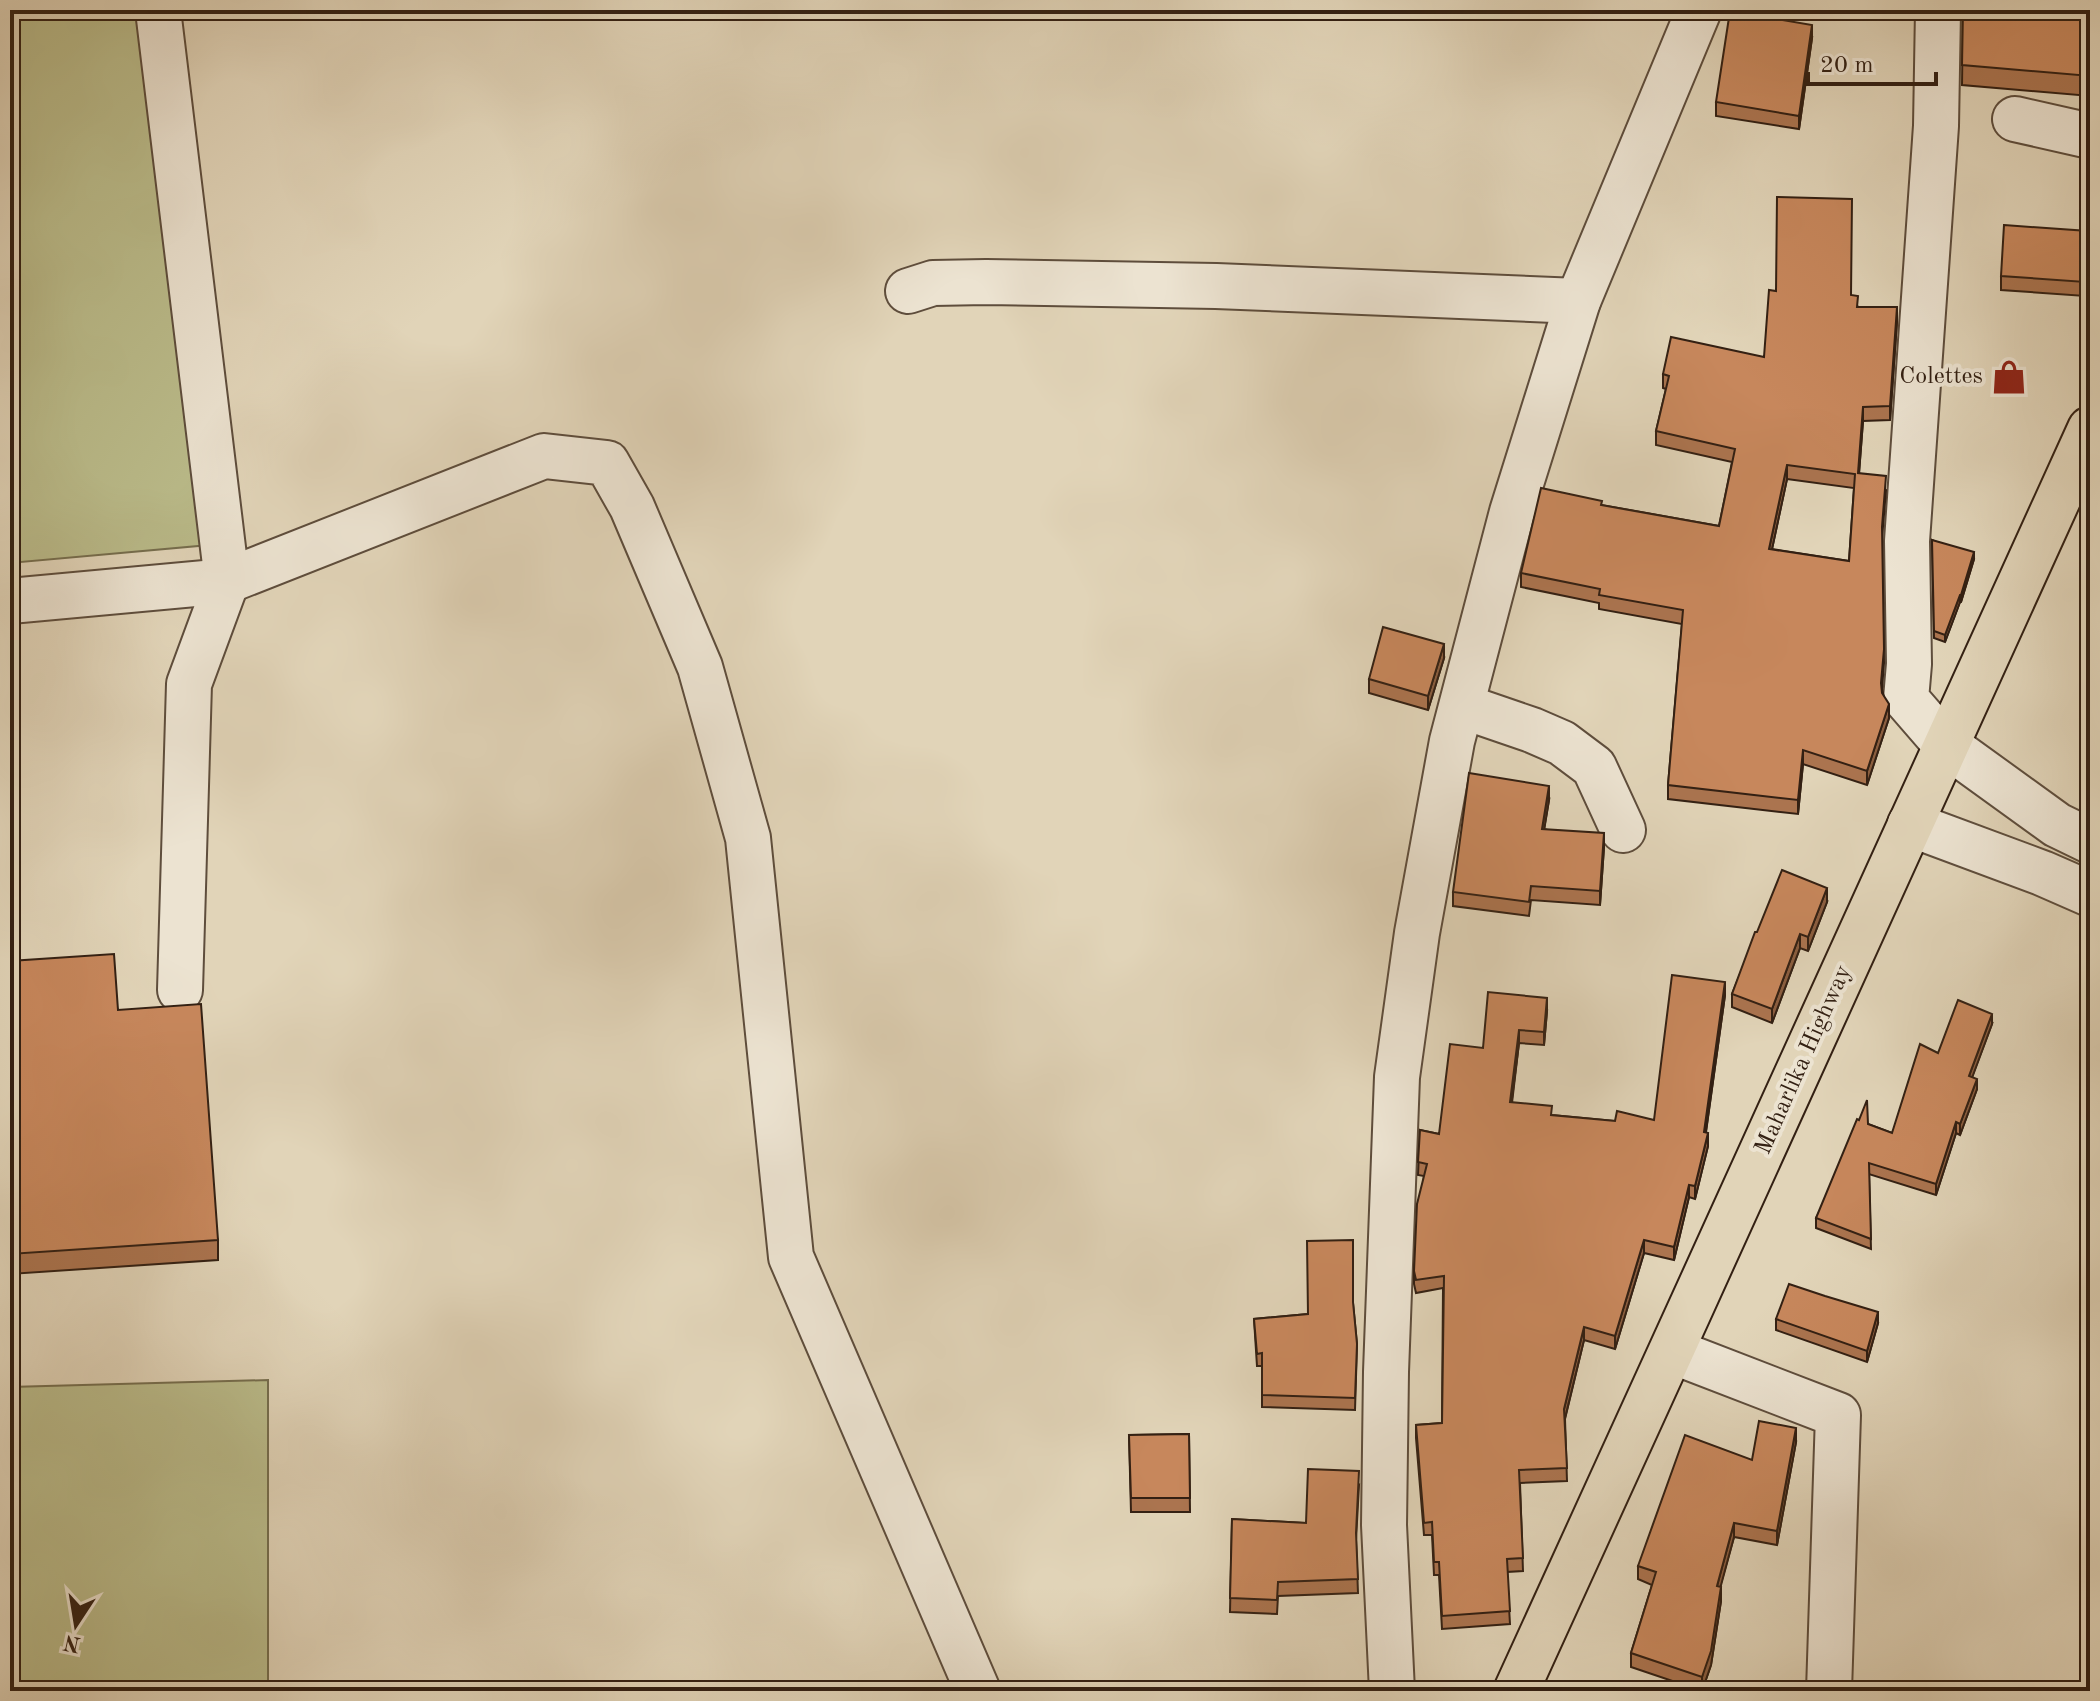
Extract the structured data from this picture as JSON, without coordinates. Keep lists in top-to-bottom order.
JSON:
{
  "streets": {
    "highway": ["Maharlika Highway"]
  },
  "places": {
    "shop": ["Colettes"]
  },
  "scale_bar": "20 m",
  "north": "bottom"
}
